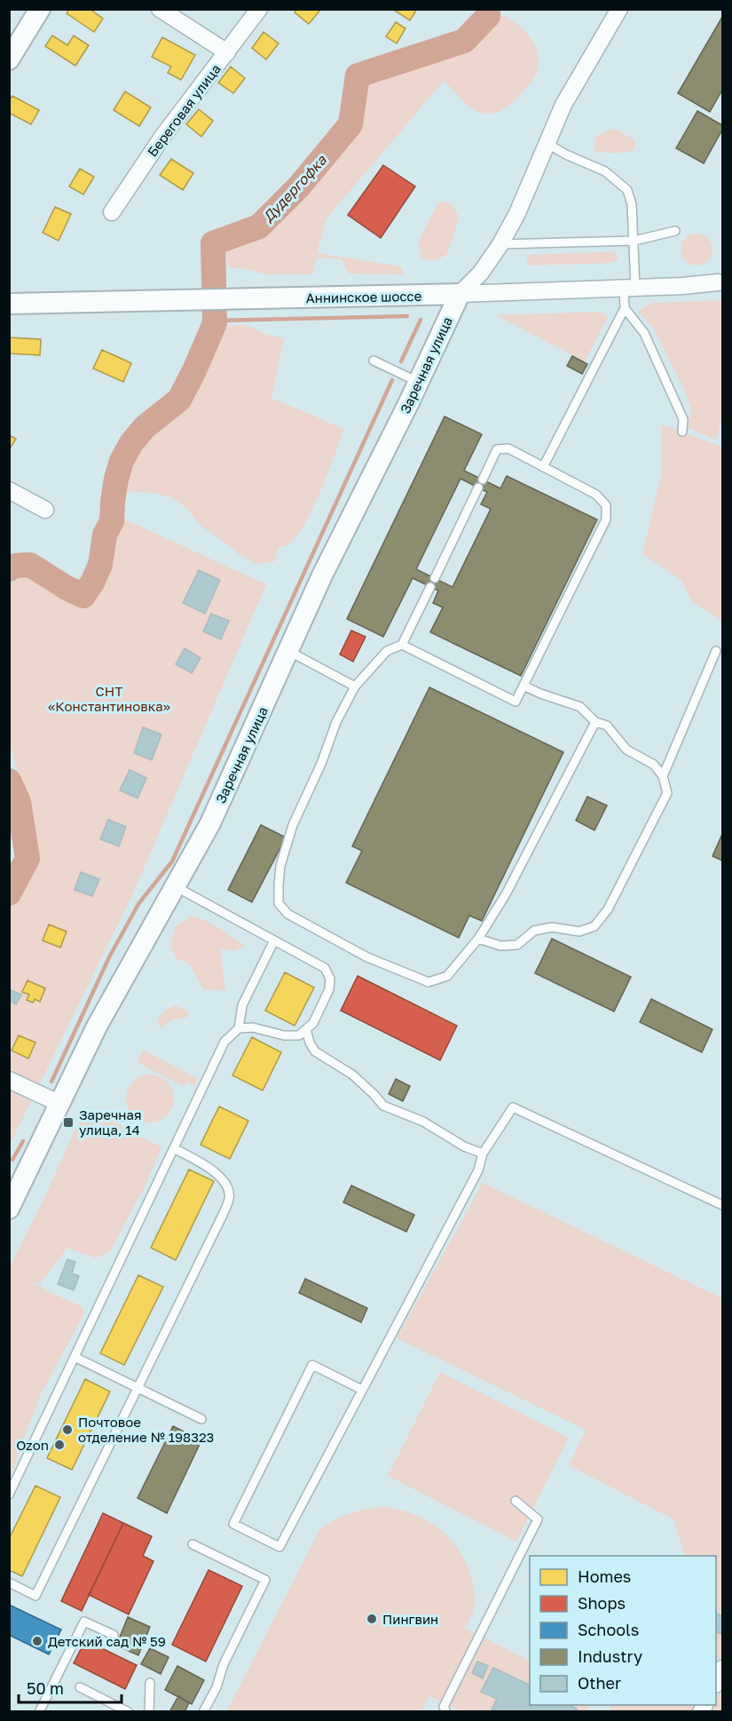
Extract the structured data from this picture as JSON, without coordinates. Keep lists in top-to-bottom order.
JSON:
{
  "streets": {
    "street": ["Береговая улица", "Аннинское шоссе", "Заречная улица"]
  },
  "crossings": [
    ["Аннинское шоссе", "Заречная улица"]
  ],
  "water": ["Дудергофка"],
  "parks": ["СНТ «Константиновка»"],
  "places": {
    "transit": ["Заречная улица, 14"],
    "other": [
      "Почтовое отделение № 198323",
      "Ozon",
      "Пингвин",
      "Детский сад № 59"
    ]
  },
  "legend": [
    "Homes",
    "Shops",
    "Schools",
    "Industry",
    "Other"
  ],
  "scale_bar": "50 m"
}
